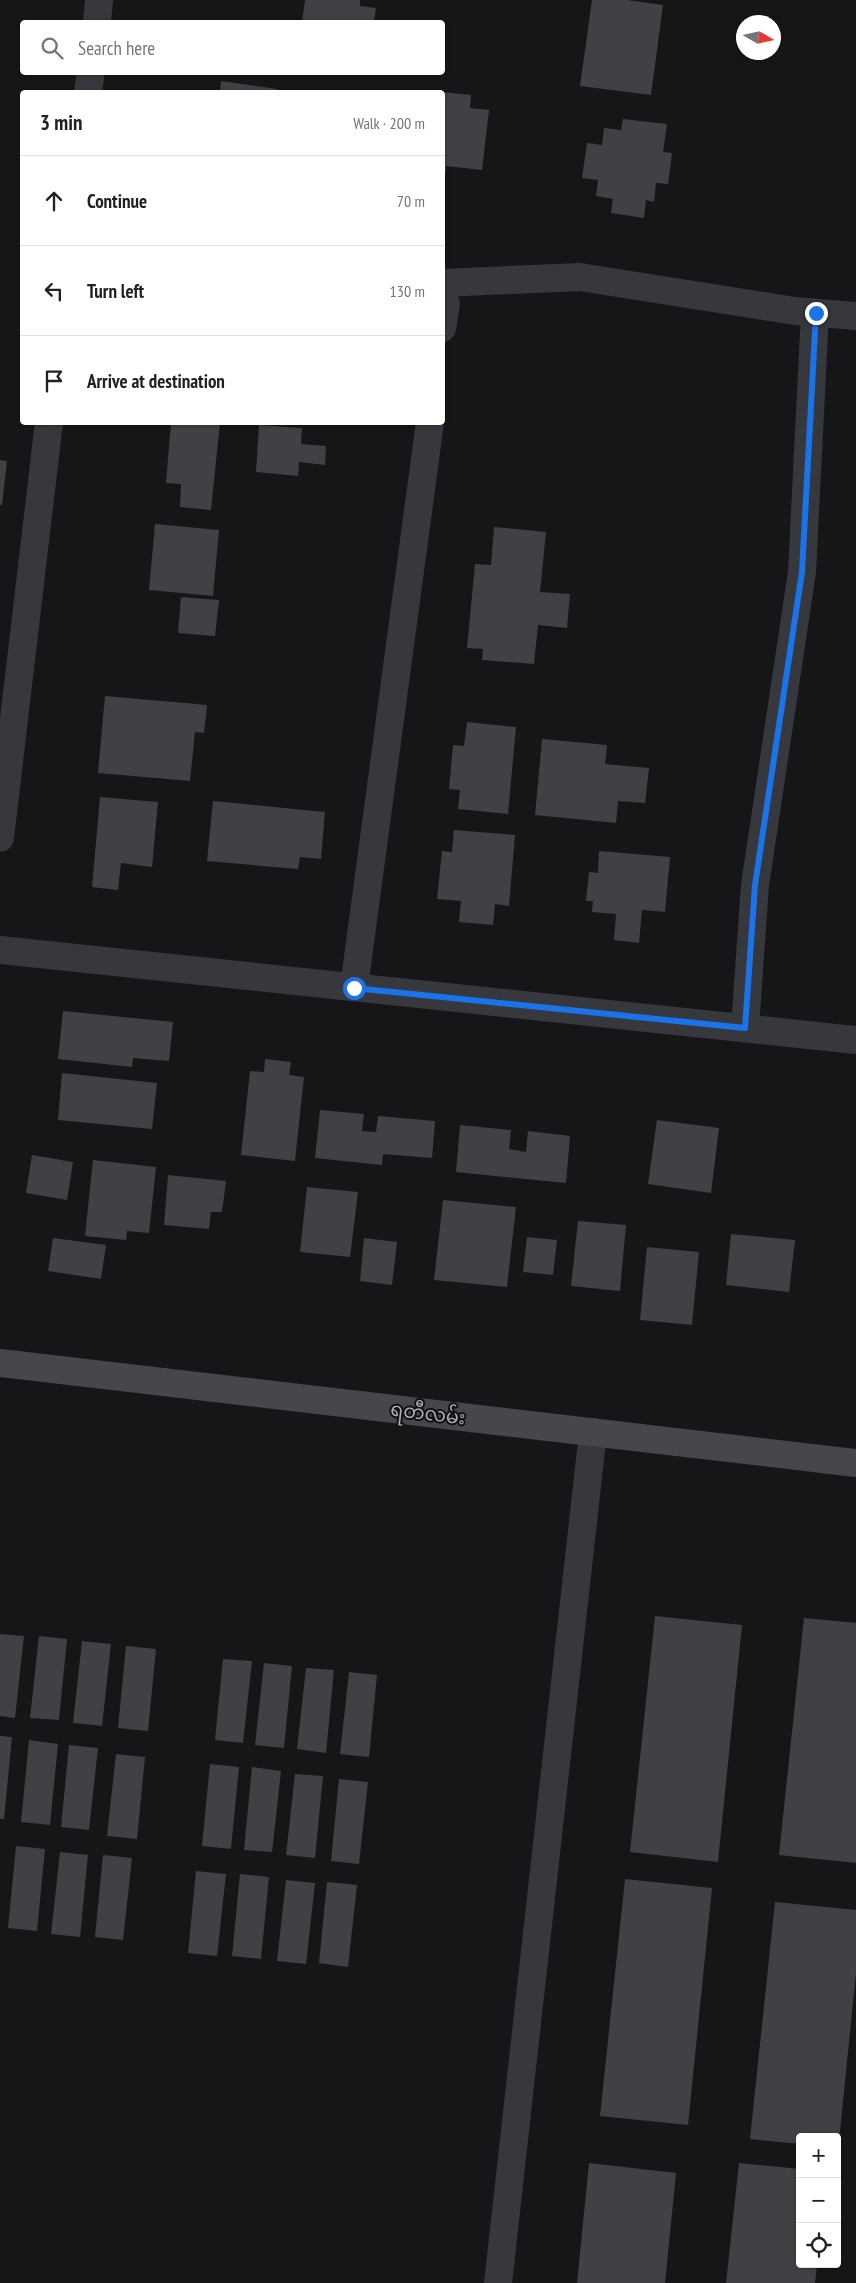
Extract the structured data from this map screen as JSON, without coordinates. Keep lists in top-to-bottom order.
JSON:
{
  "streets": {
    "street": ["ရတီလမ်း"]
  },
  "north": "right",
  "page": {
    "search": "Search here",
    "heading": ["3 min", "Walk · 200 m"],
    "list": [
      ["Continue", "70 m"],
      ["Turn left", "130 m"],
      "Arrive at destination"
    ],
    "map_buttons": ["+", "−"]
  }
}
